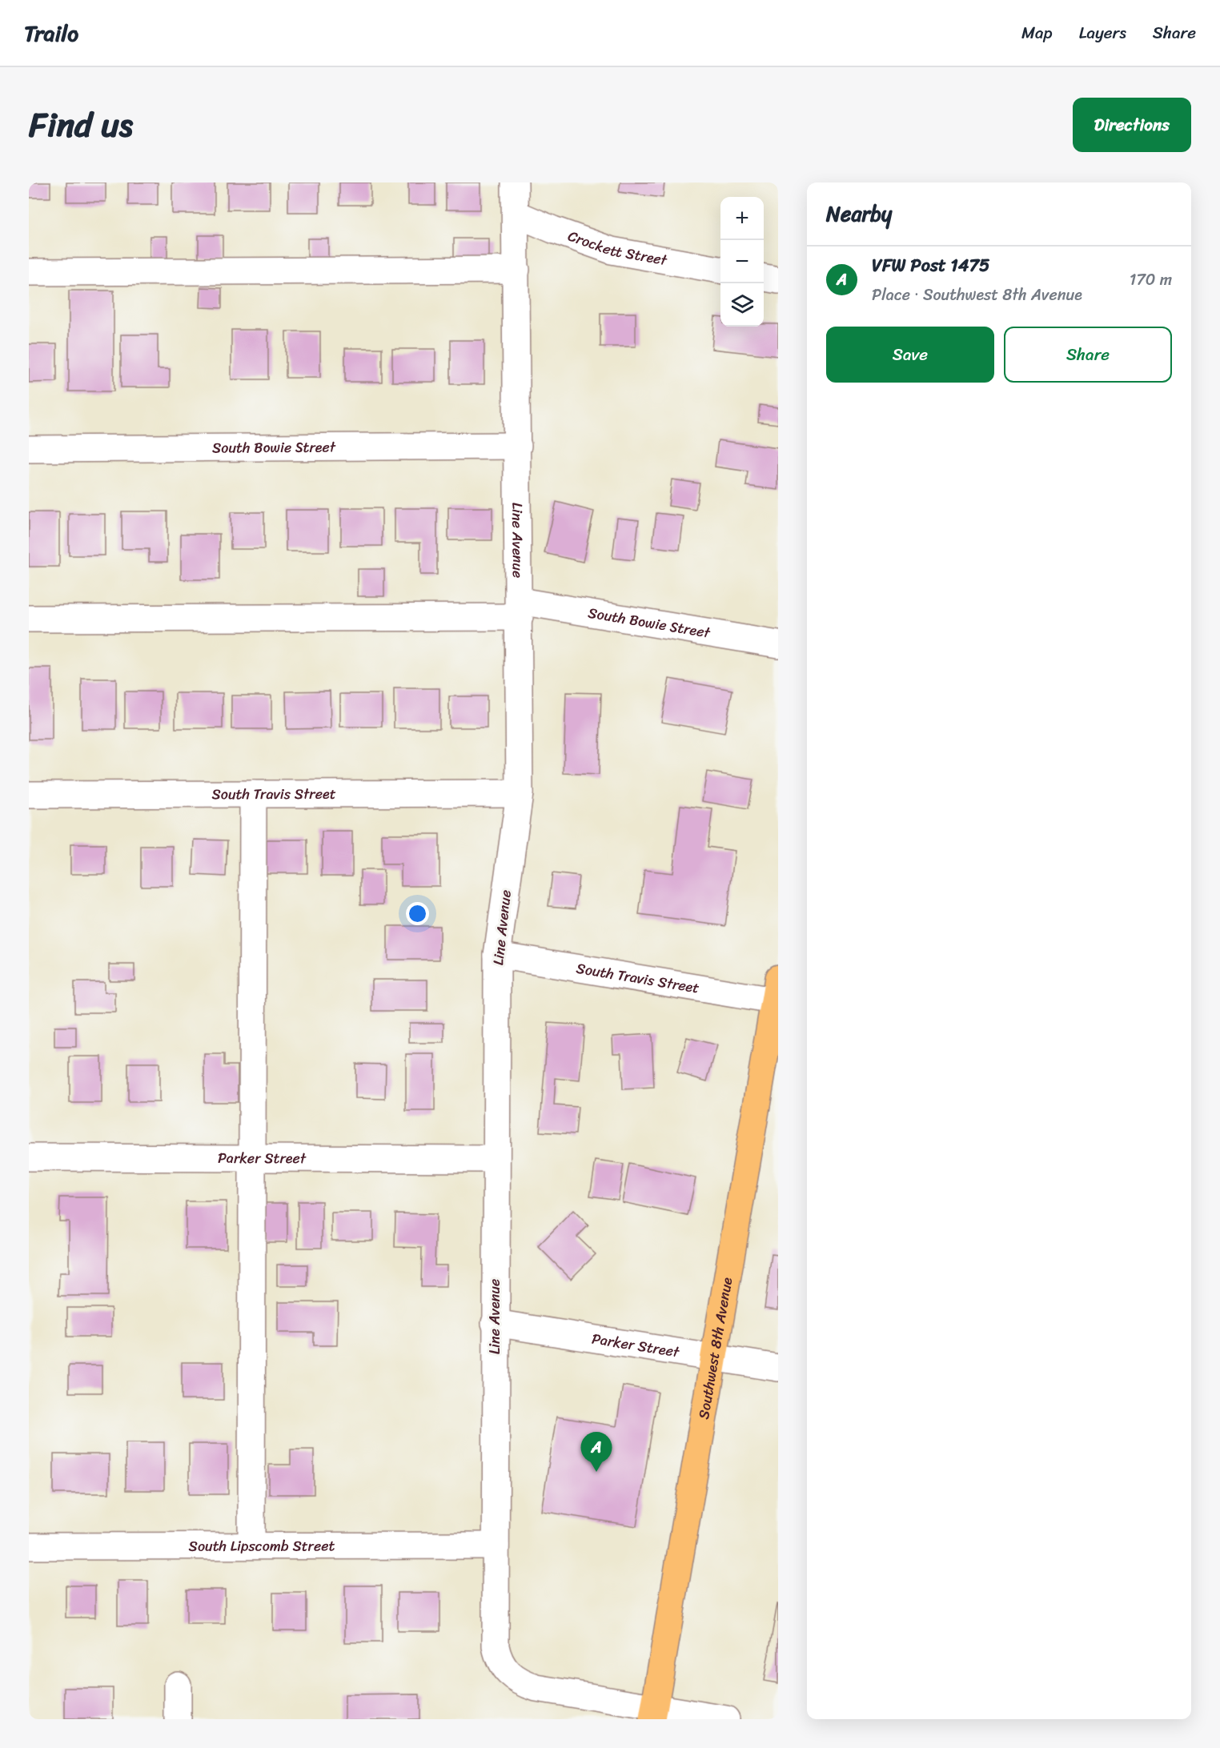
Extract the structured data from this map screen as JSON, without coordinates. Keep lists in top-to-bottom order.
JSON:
{
  "streets": {
    "main road": ["Southwest 8th Avenue"],
    "street": [
      "Crockett Street",
      "South Bowie Street",
      "Line Avenue",
      "South Travis Street",
      "Parker Street",
      "South Lipscomb Street"
    ]
  },
  "crossings": [
    ["Crockett Street", "Line Avenue"],
    ["South Bowie Street", "Line Avenue"],
    ["Line Avenue", "South Travis Street"],
    ["Line Avenue", "Parker Street"],
    ["Line Avenue", "Southwest 8th Avenue"],
    ["Line Avenue", "South Lipscomb Street"],
    ["South Travis Street", "Southwest 8th Avenue"],
    ["Parker Street", "Southwest 8th Avenue"]
  ],
  "page": {
    "header": "Trailo",
    "nav": ["Map", "Layers", "Share"],
    "title": "Find us",
    "buttons": [
      "Directions",
      ["Save", "Share"]
    ],
    "heading": "Nearby",
    "map_buttons": ["+", "−"],
    "list": [
      {
        "mark": "A",
        "name": "VFW Post 1475",
        "note": "Place · Southwest 8th Avenue",
        "value": "170 m"
      }
    ],
    "pins": "A"
  }
}
